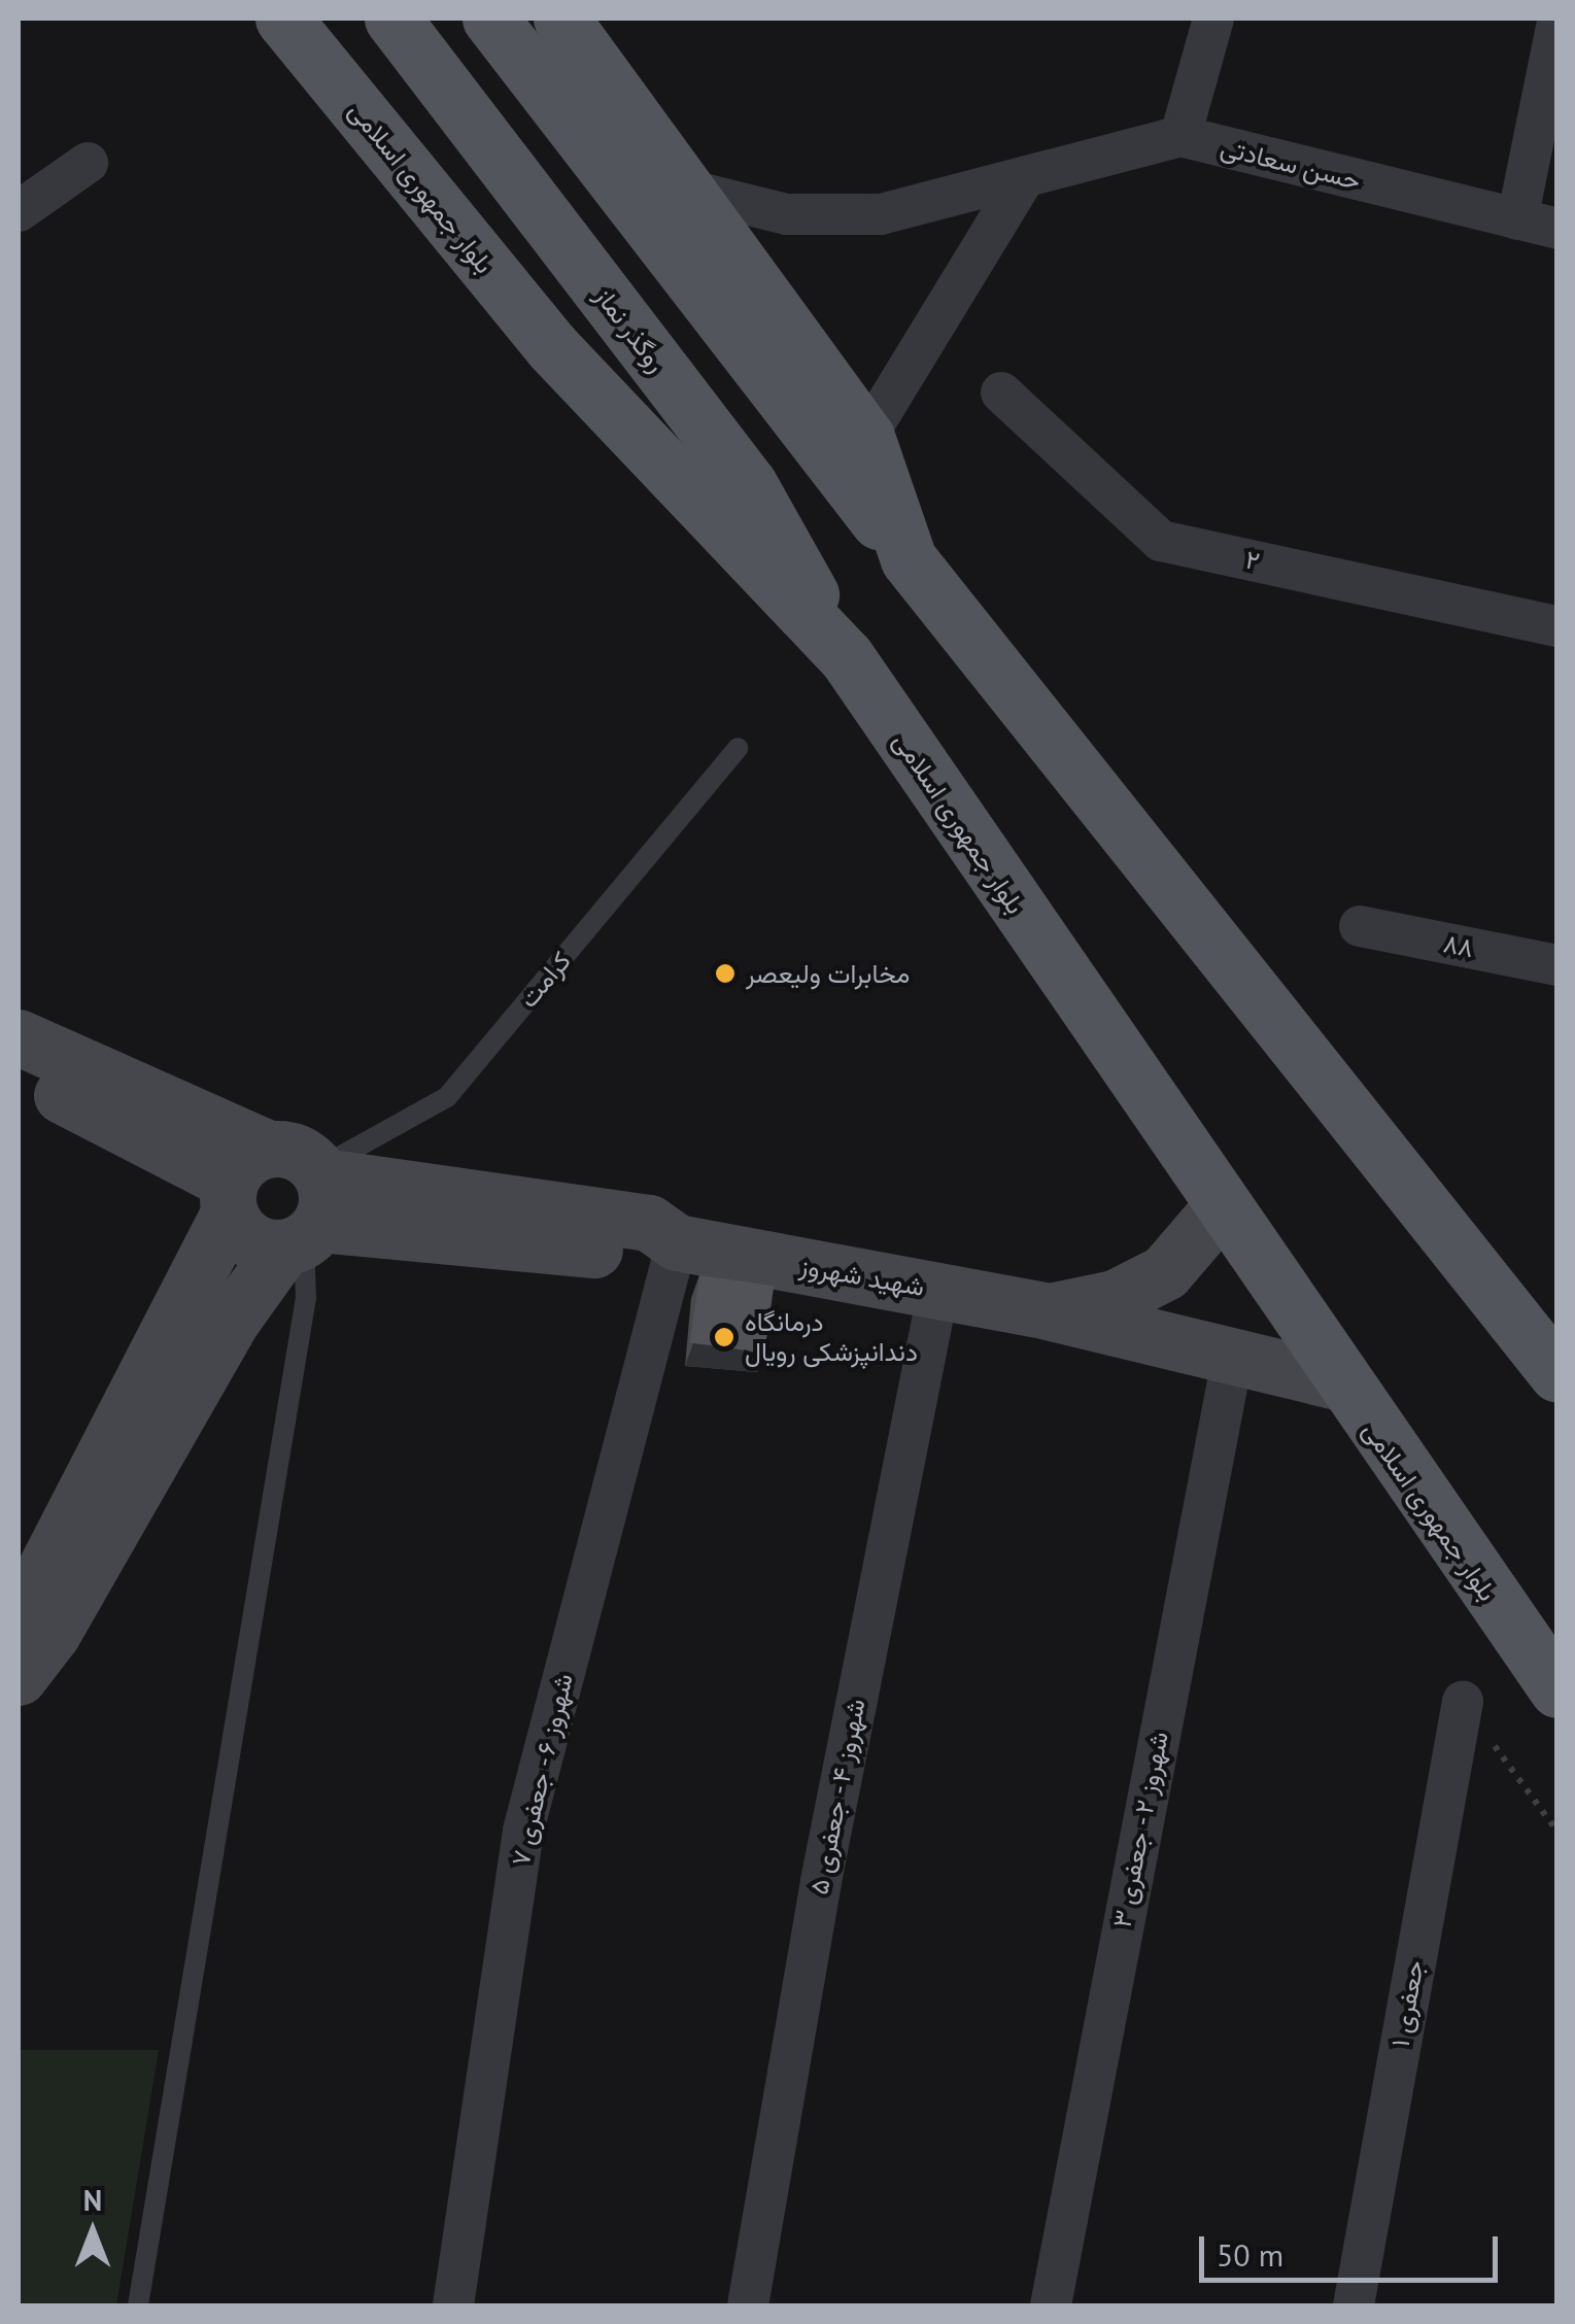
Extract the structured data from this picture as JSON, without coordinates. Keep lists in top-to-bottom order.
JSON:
{
  "streets": {
    "main road": ["بلوار جمهوری اسلامی", "روگذر نماز"],
    "street": [
      "حسن سعادتی",
      "۲",
      "۸۸",
      "کرامت",
      "شهید شهروز",
      "شهروز ۶ - جعفری ۷",
      "شهروز ۴ - جعفری ۵",
      "شهروز ۲ - جعفری ۳",
      "جعفری ۱"
    ]
  },
  "crossings": [
    ["بلوار جمهوری اسلامی", "روگذر نماز"],
    ["بلوار جمهوری اسلامی", "شهید شهروز"],
    ["کرامت", "شهید شهروز"],
    ["شهید شهروز", "شهروز ۶ - جعفری ۷"],
    ["شهید شهروز", "شهروز ۴ - جعفری ۵"],
    ["شهید شهروز", "شهروز ۲ - جعفری ۳"]
  ],
  "places": ["مخابرات ولیعصر", "درمانگاه دندانپزشکی رویال"],
  "scale_bar": "50 m",
  "north": "top"
}
